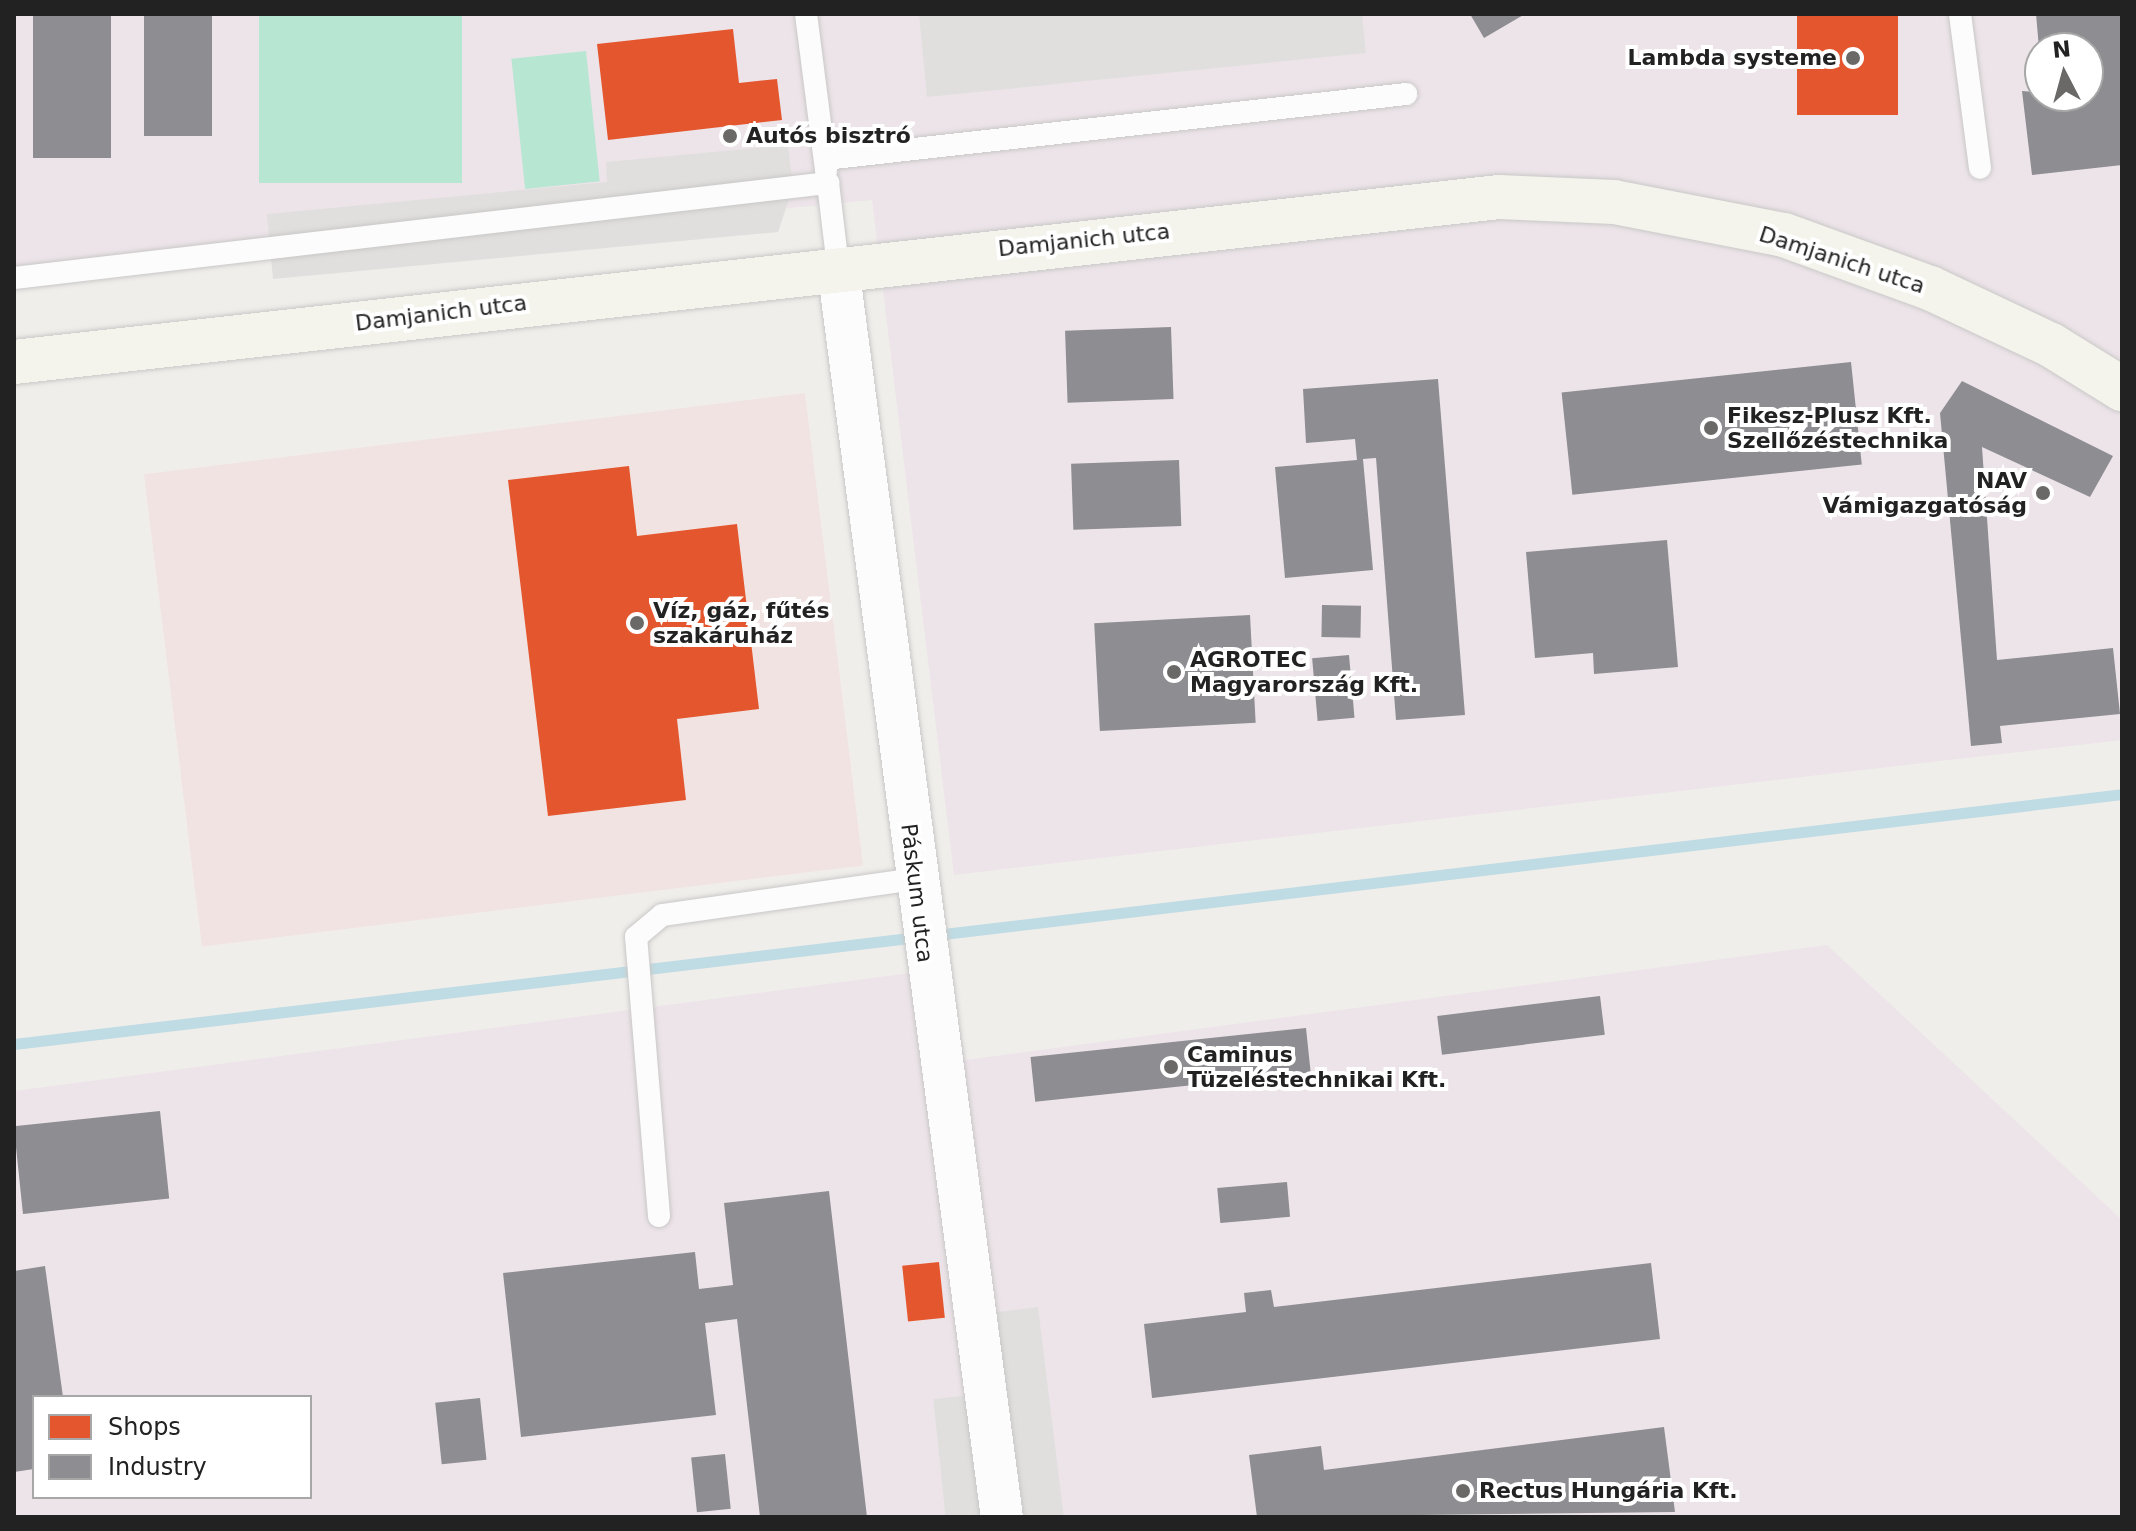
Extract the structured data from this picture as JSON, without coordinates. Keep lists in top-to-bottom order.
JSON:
{
  "streets": {
    "main road": ["Damjanich utca"],
    "street": ["Páskum utca"]
  },
  "crossings": [
    ["Damjanich utca", "Páskum utca"]
  ],
  "places": [
    "Lambda systeme",
    "Autós bisztró",
    "Fikesz-Plusz Kft. Szellőzéstechnika",
    "NAV Vámigazgatóság",
    "Víz, gáz, fűtés szakáruház",
    "AGROTEC Magyarország Kft.",
    "Caminus Tüzeléstechnikai Kft.",
    "Rectus Hungária Kft."
  ],
  "legend": ["Shops", "Industry"],
  "north": "top"
}
